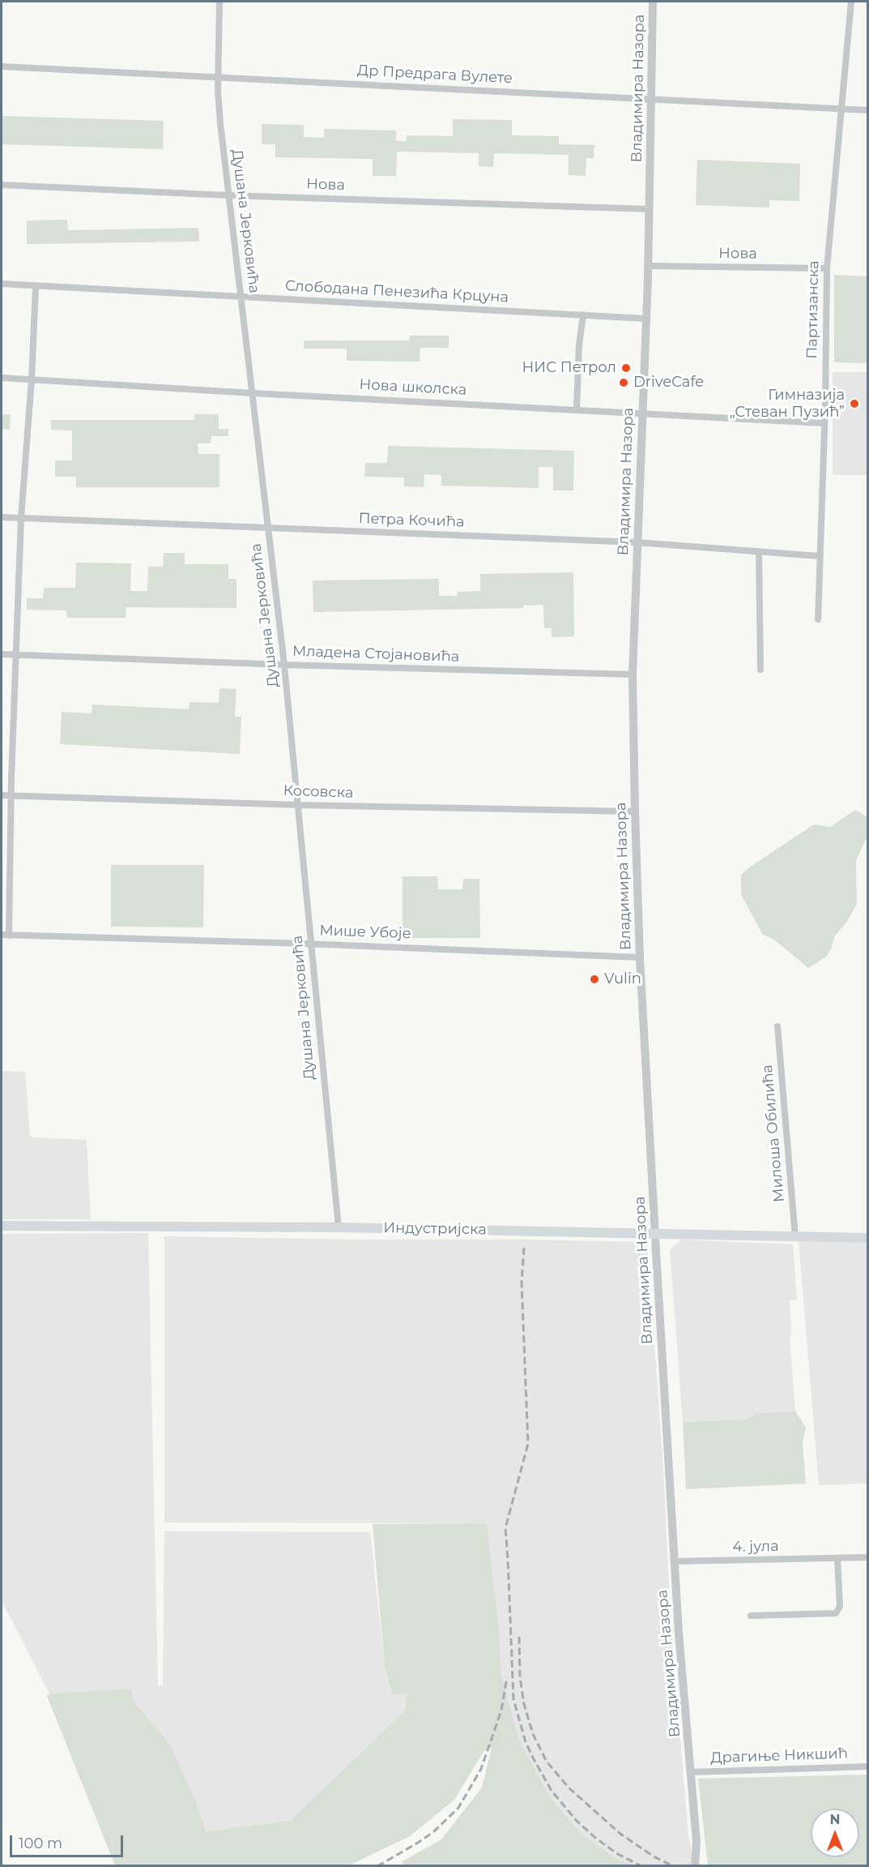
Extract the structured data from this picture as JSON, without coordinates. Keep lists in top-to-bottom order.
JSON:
{
  "streets": {
    "main road": ["Индустријска"],
    "street": [
      "Др Предрага Вулете",
      "Владимира Назора",
      "Нова",
      "Душана Јерковића",
      "Слободана Пенезића Крцуна",
      "Партизанска",
      "Нова школска",
      "Петра Кочића",
      "Младена Стојановића",
      "Косовска",
      "Мише Убоје",
      "Милоша Обилића",
      "4. јула",
      "Драгиње Никшић"
    ]
  },
  "crossings": [
    ["Др Предрага Вулете", "Владимира Назора"],
    ["Др Предрага Вулете", "Душана Јерковића"],
    ["Др Предрага Вулете", "Партизанска"],
    ["Владимира Назора", "Нова"],
    ["Владимира Назора", "Слободана Пенезића Крцуна"],
    ["Владимира Назора", "Нова школска"],
    ["Владимира Назора", "Петра Кочића"],
    ["Владимира Назора", "Младена Стојановића"],
    ["Владимира Назора", "Косовска"],
    ["Владимира Назора", "Мише Убоје"],
    ["Владимира Назора", "Индустријска"],
    ["Владимира Назора", "4. јула"],
    ["Владимира Назора", "Драгиње Никшић"],
    ["Нова", "Душана Јерковића"],
    ["Нова", "Партизанска"],
    ["Душана Јерковића", "Слободана Пенезића Крцуна"],
    ["Душана Јерковића", "Нова школска"],
    ["Душана Јерковића", "Петра Кочића"],
    ["Душана Јерковића", "Младена Стојановића"],
    ["Душана Јерковића", "Косовска"],
    ["Душана Јерковића", "Мише Убоје"],
    ["Душана Јерковића", "Индустријска"],
    ["Партизанска", "Нова школска"],
    ["Партизанска", "Петра Кочића"],
    ["Милоша Обилића", "Индустријска"]
  ],
  "places": [
    "НИС Петрол",
    "DriveCafe",
    "Гимназија „Стеван Пузић”",
    "Vulin"
  ],
  "scale_bar": "100 m",
  "north": "top"
}
